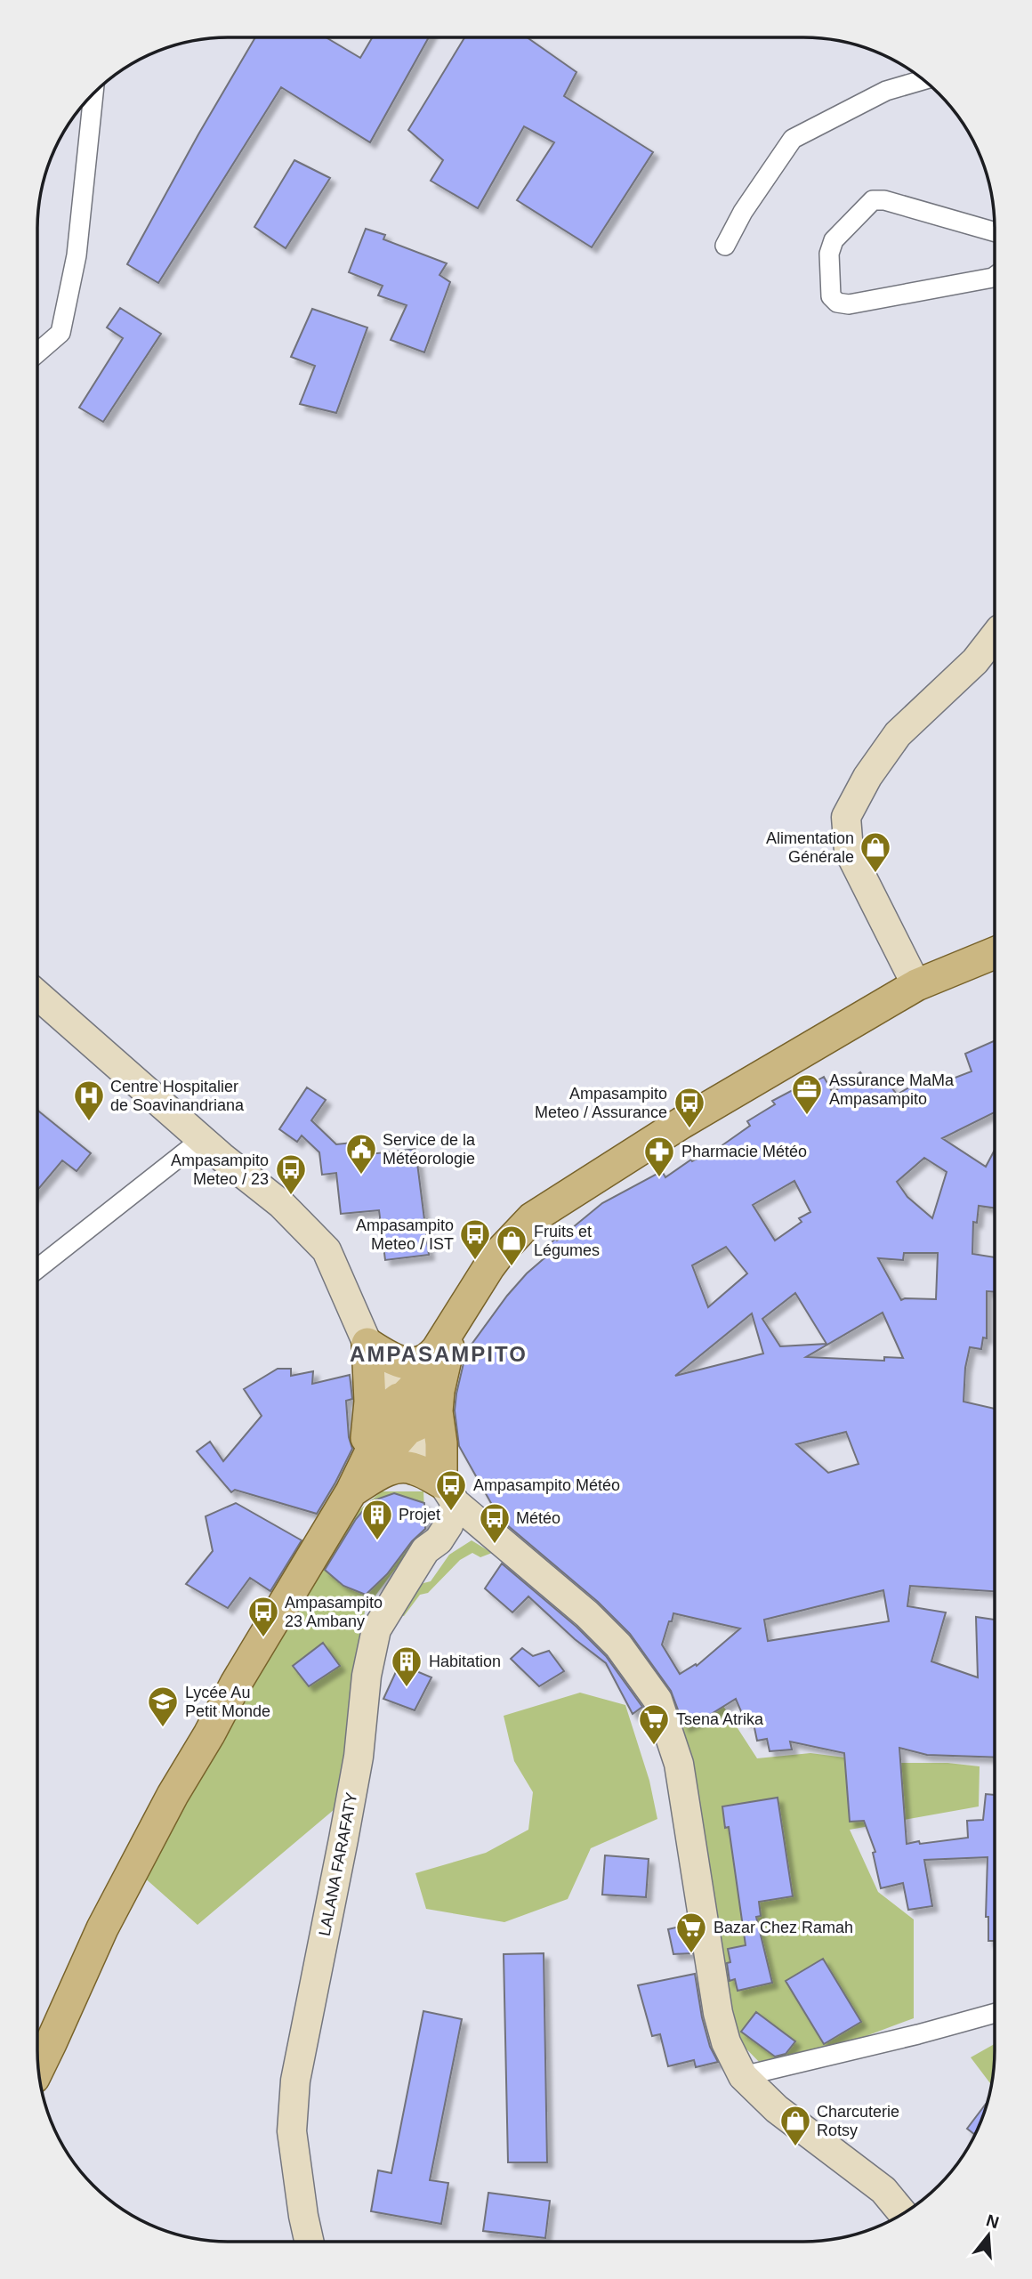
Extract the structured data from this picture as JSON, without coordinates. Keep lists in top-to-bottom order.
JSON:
{
  "streets": {
    "main road": ["LALANA FARAFATY"]
  },
  "districts": ["AMPASAMPITO"],
  "places": {
    "shop": ["Alimentation Générale", "Fruits et Légumes", "Charcuterie Rotsy"],
    "office": ["Assurance MaMa Ampasampito"],
    "hospital": ["Centre Hospitalier de Soavinandriana"],
    "bus stop": [
      "Ampasampito Meteo / Assurance",
      "Ampasampito Meteo / 23",
      "Ampasampito Meteo / IST",
      "Ampasampito Météo",
      "Météo",
      "Ampasampito 23 Ambany"
    ],
    "public building": ["Service de la Météorologie"],
    "pharmacy": ["Pharmacie Météo"],
    "building": ["Projet", "Habitation"],
    "school or university": ["Lycée Au Petit Monde"],
    "supermarket": ["Tsena Atrika", "Bazar Chez Ramah"]
  },
  "north": "top"
}
